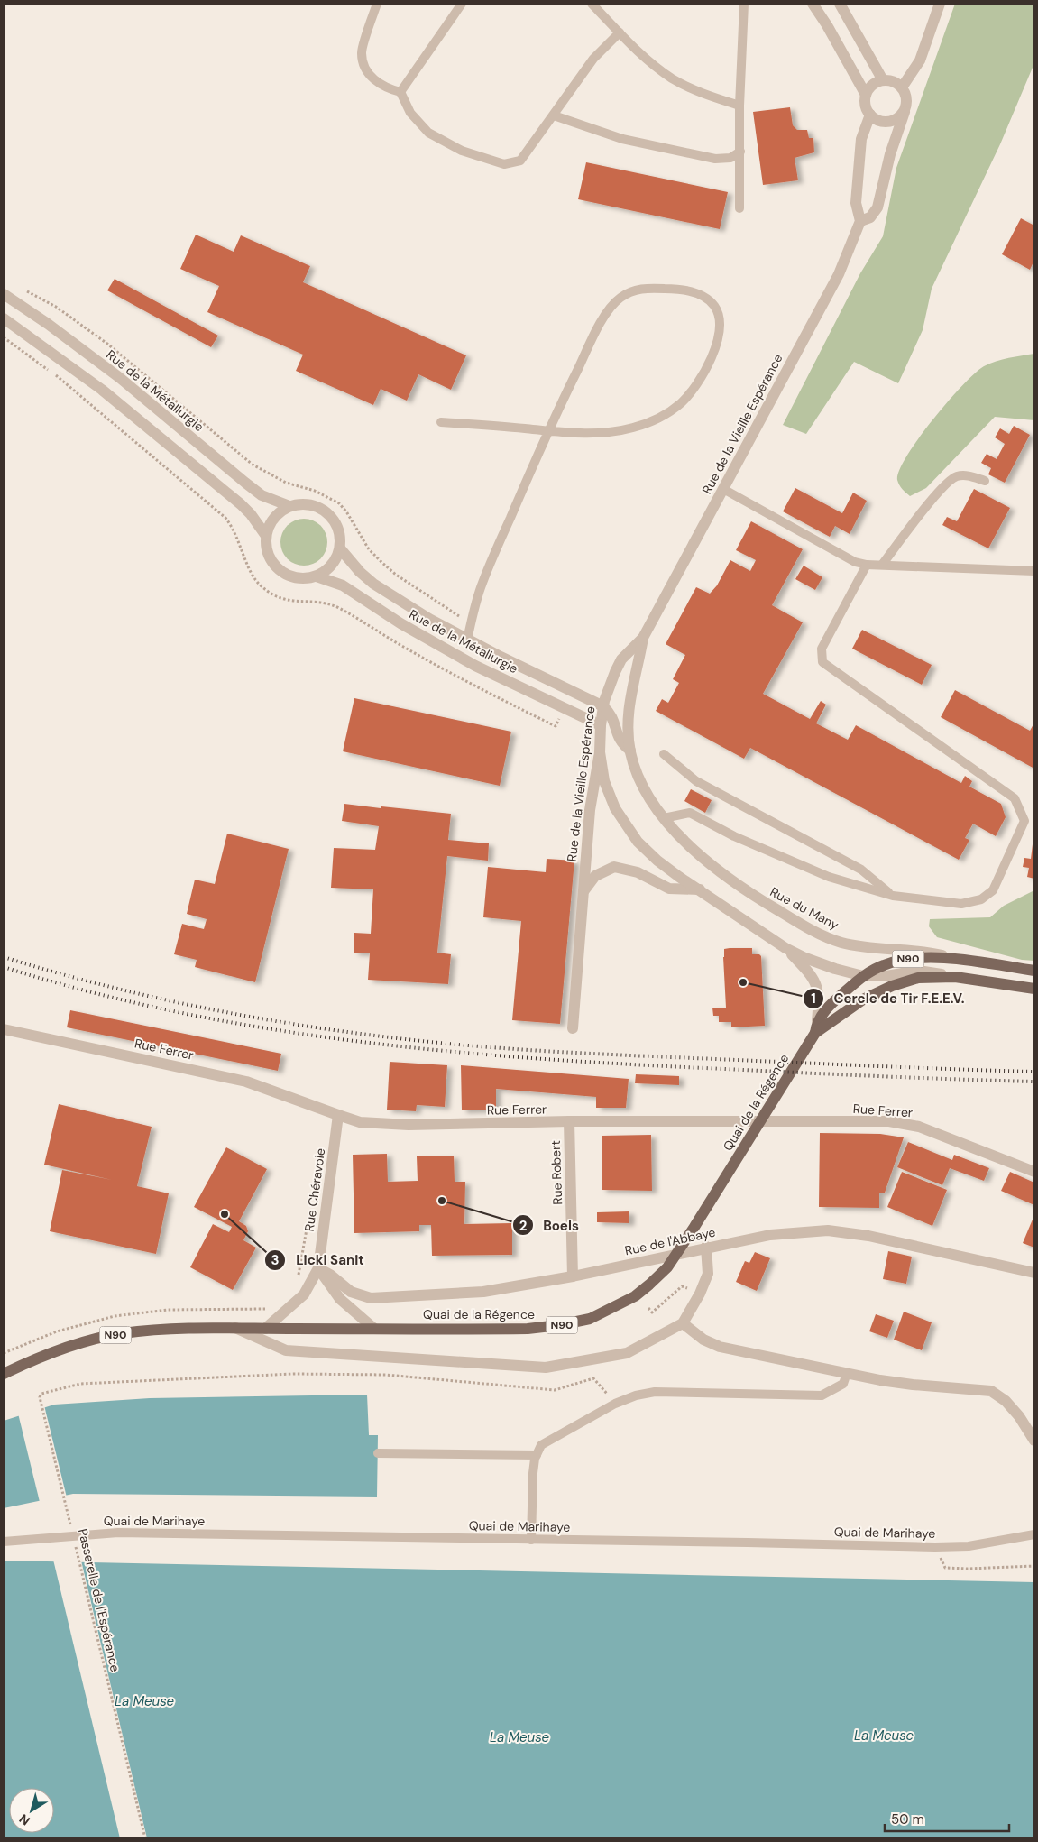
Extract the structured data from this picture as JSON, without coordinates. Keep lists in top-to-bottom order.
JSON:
{
  "streets": {
    "main road": ["Rue du Many", "N90", "Quai de la Régence"],
    "street": [
      "Rue de la Métallurgie",
      "Rue de la Vieille Espérance",
      "Rue Ferrer",
      "Rue Robert",
      "Rue Chéravoie",
      "Rue de l'Abbaye"
    ],
    "lane": ["Quai de Marihaye"],
    "path": ["Passerelle de l'Espérance"]
  },
  "crossings": [
    ["Rue de la Métallurgie", "Rue de la Vieille Espérance"],
    ["Rue de la Vieille Espérance", "Rue du Many"],
    ["Rue du Many", "N90"],
    ["N90", "Quai de la Régence"],
    ["Rue Ferrer", "Rue Robert"],
    ["Rue Ferrer", "Rue Chéravoie"],
    ["Quai de la Régence", "Rue Chéravoie"],
    ["Rue Robert", "Rue de l'Abbaye"],
    ["Rue Chéravoie", "Rue de l'Abbaye"]
  ],
  "water": ["La Meuse"],
  "places": ["Cercle de Tir F.E.E.V.", "Boels", "Licki Sanit"],
  "scale_bar": "50 m",
  "north": "bottom left"
}
